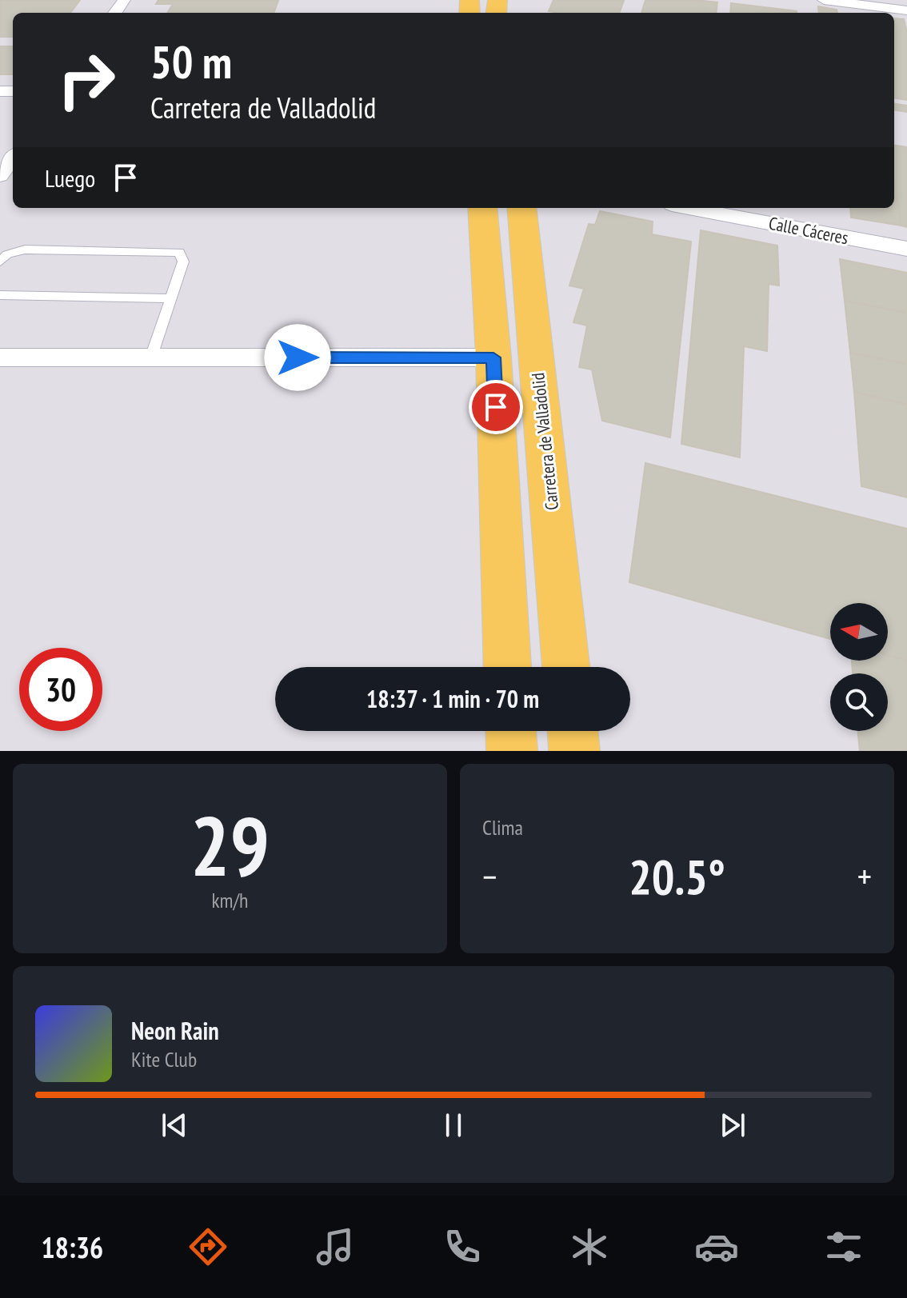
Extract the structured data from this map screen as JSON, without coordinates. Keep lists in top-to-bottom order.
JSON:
{
  "streets": {
    "highway": ["Carretera de Valladolid"],
    "street": ["Calle Cáceres"]
  },
  "north": "left",
  "page": {
    "turn": ["50 m", "Carretera de Valladolid"],
    "then": "Luego",
    "limit": "30",
    "trip": "18:37 · 1 min · 70 m",
    "tile": [
      ["29", "km/h"],
      "Clima"
    ],
    "heat": ["−", "20.5°", "+"],
    "song": ["Neon Rain", "Kite Club"],
    "tabs": "18:36"
  }
}
